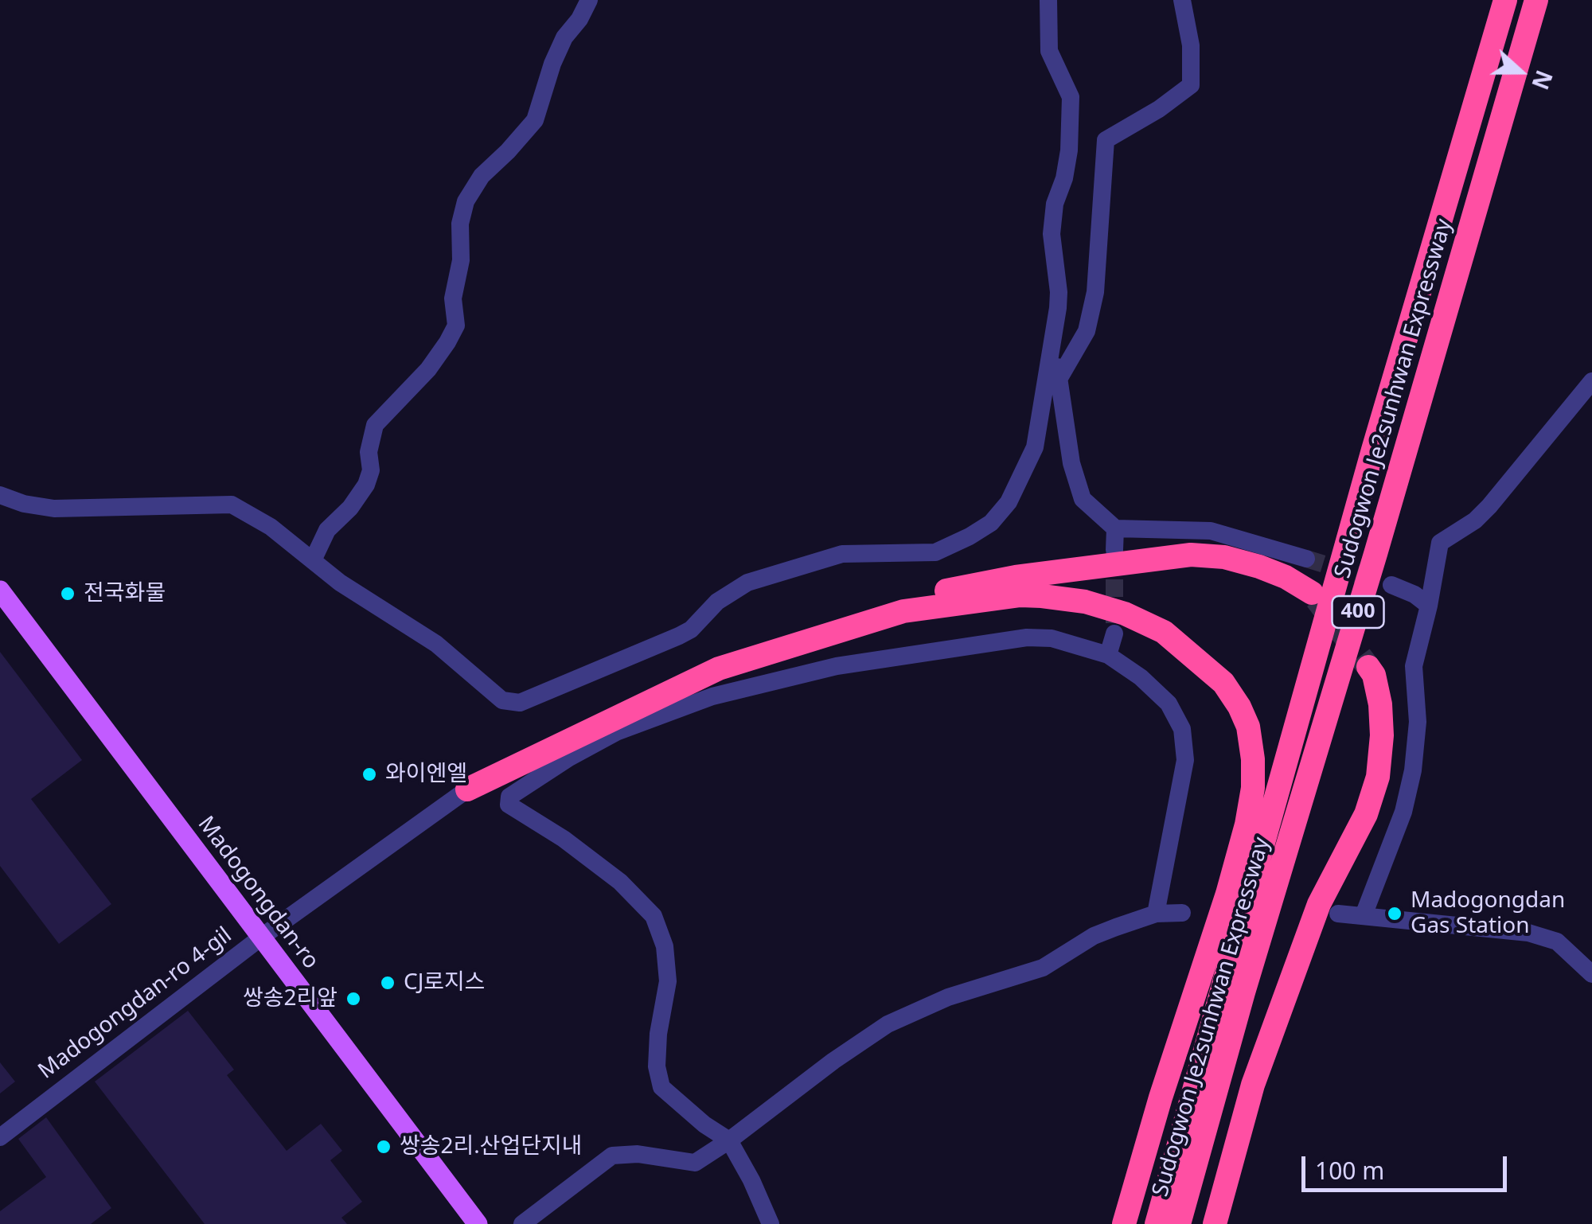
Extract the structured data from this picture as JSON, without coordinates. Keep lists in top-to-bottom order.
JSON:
{
  "streets": {
    "highway": ["Sudogwon Je2sunhwan Expressway", "400"],
    "main road": ["Madogongdan-ro"],
    "street": ["Madogongdan-ro 4-gil"]
  },
  "crossings": [
    ["Madogongdan-ro", "Madogongdan-ro 4-gil"]
  ],
  "places": [
    "전국화물",
    "와이엔엘",
    "Madogongdan Gas Station",
    "CJ로지스",
    "쌍송2리앞",
    "쌍송2리.산업단지내"
  ],
  "scale_bar": "100 m",
  "north": "right"
}
